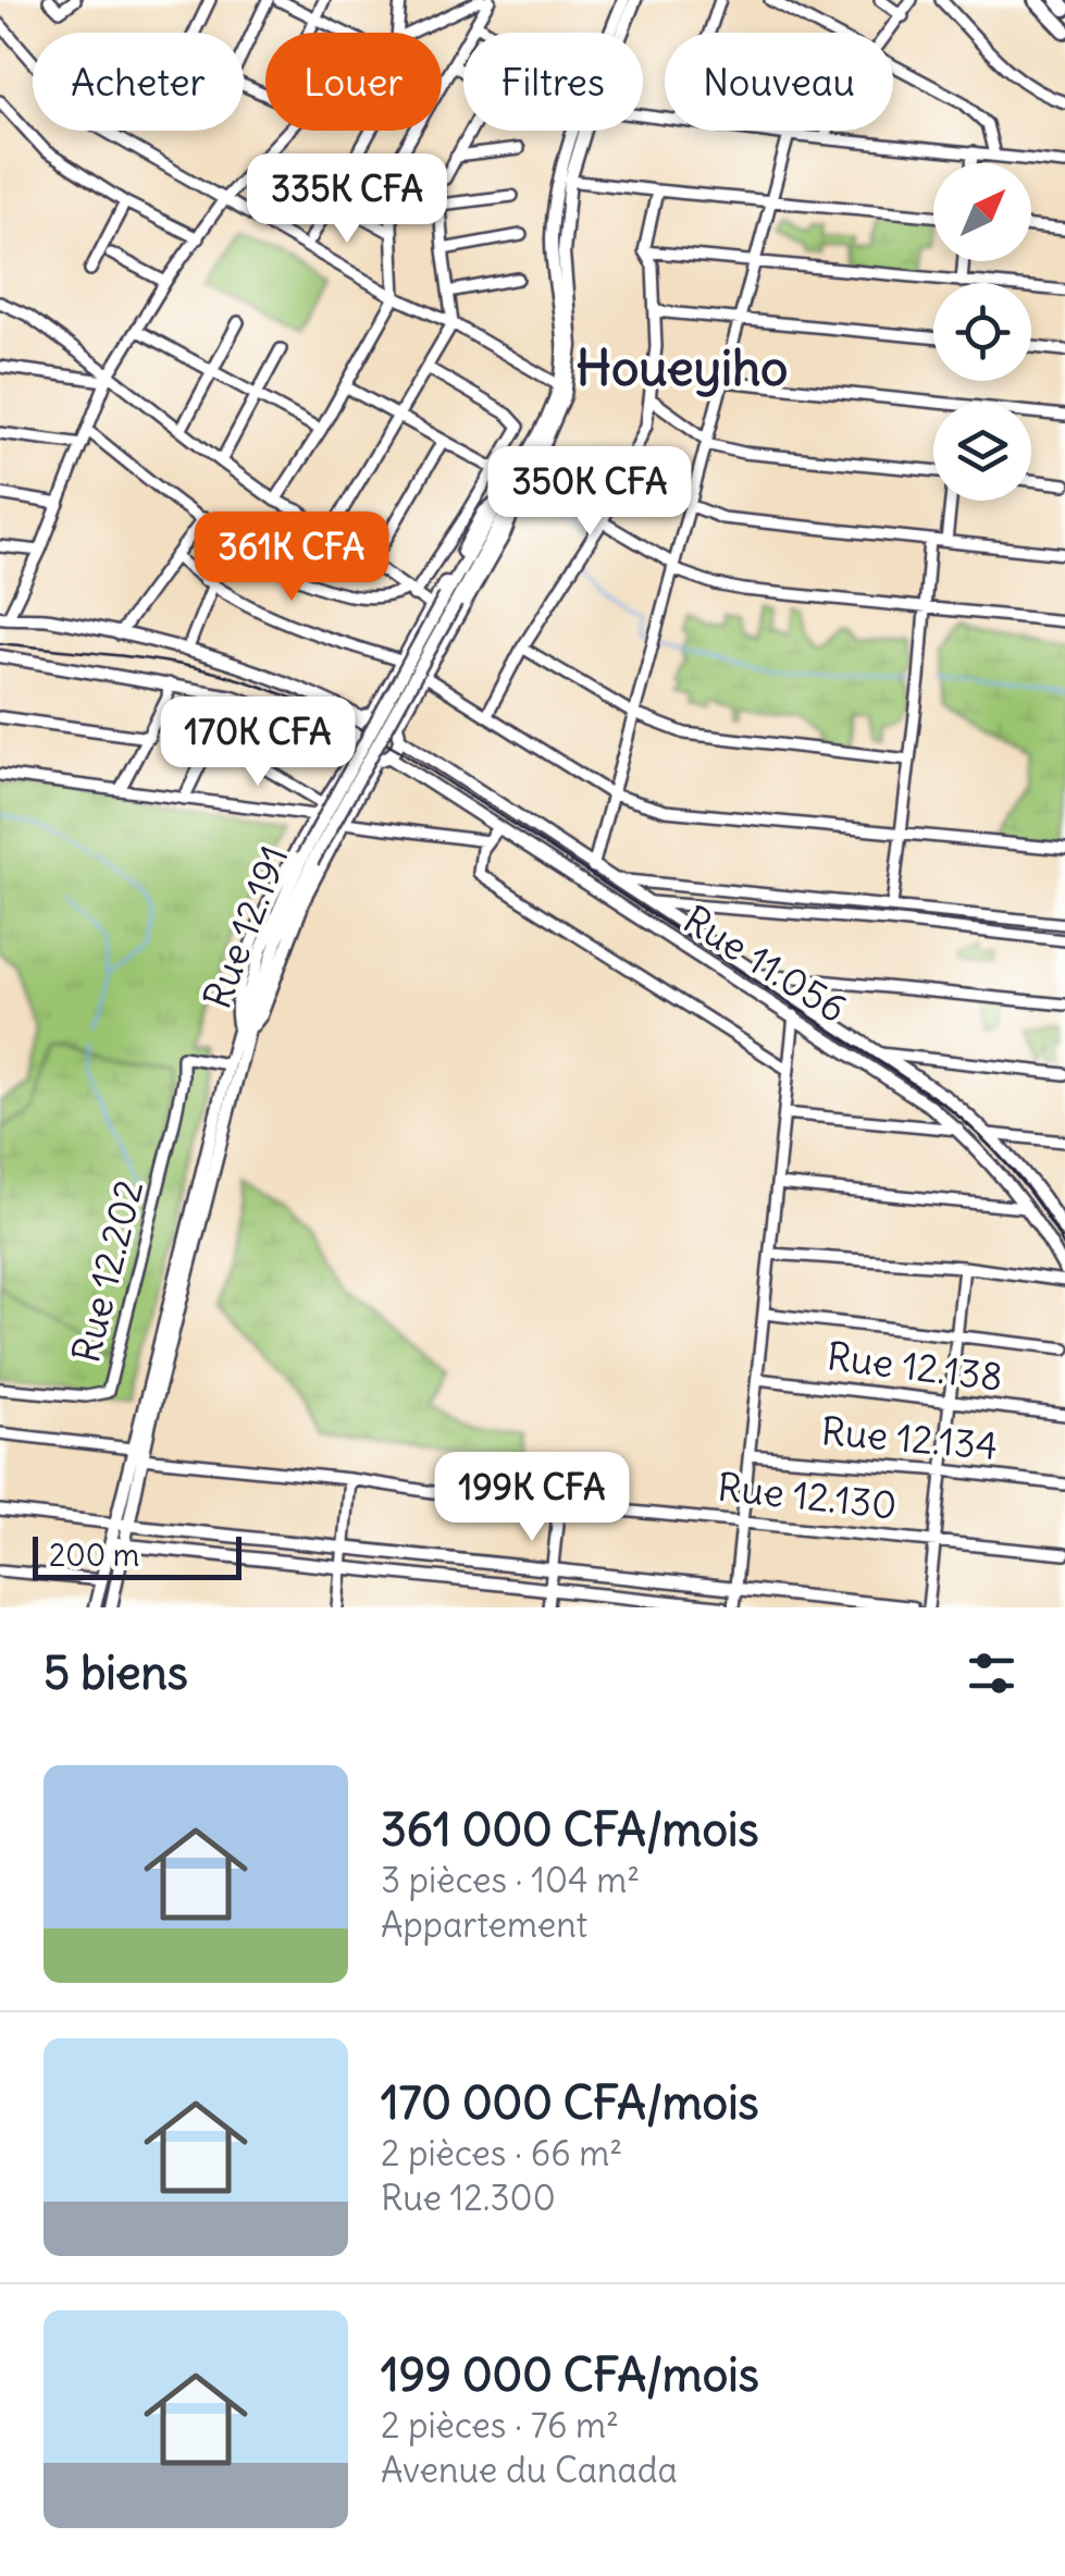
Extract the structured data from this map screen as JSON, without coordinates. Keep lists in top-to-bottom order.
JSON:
{
  "streets": {
    "main road": ["Rue 12.191", "Rue 11.056"],
    "street": [
      "Rue 12.202",
      "Rue 12.138",
      "Rue 12.134",
      "Rue 12.130"
    ]
  },
  "crossings": [
    ["Rue 12.191", "Rue 12.202"],
    ["Rue 12.191", "Rue 12.130"]
  ],
  "districts": ["Houeyiho"],
  "scale_bar": "200 m",
  "north": "top right",
  "page": {
    "chip": [
      "Acheter",
      "Louer",
      "Filtres",
      "Nouveau"
    ],
    "price": [
      "335K CFA",
      "350K CFA",
      "361K CFA",
      "170K CFA",
      "199K CFA"
    ],
    "scale": "200 m",
    "heading": "5 biens",
    "list": [
      {
        "name": "361 000 CFA/mois",
        "note": "3 pièces · 104 m² · Appartement"
      },
      {
        "name": "170 000 CFA/mois",
        "note": "2 pièces · 66 m² · Rue 12.300"
      },
      {
        "name": "199 000 CFA/mois",
        "note": "2 pièces · 76 m² · Avenue du Canada"
      }
    ]
  }
}
